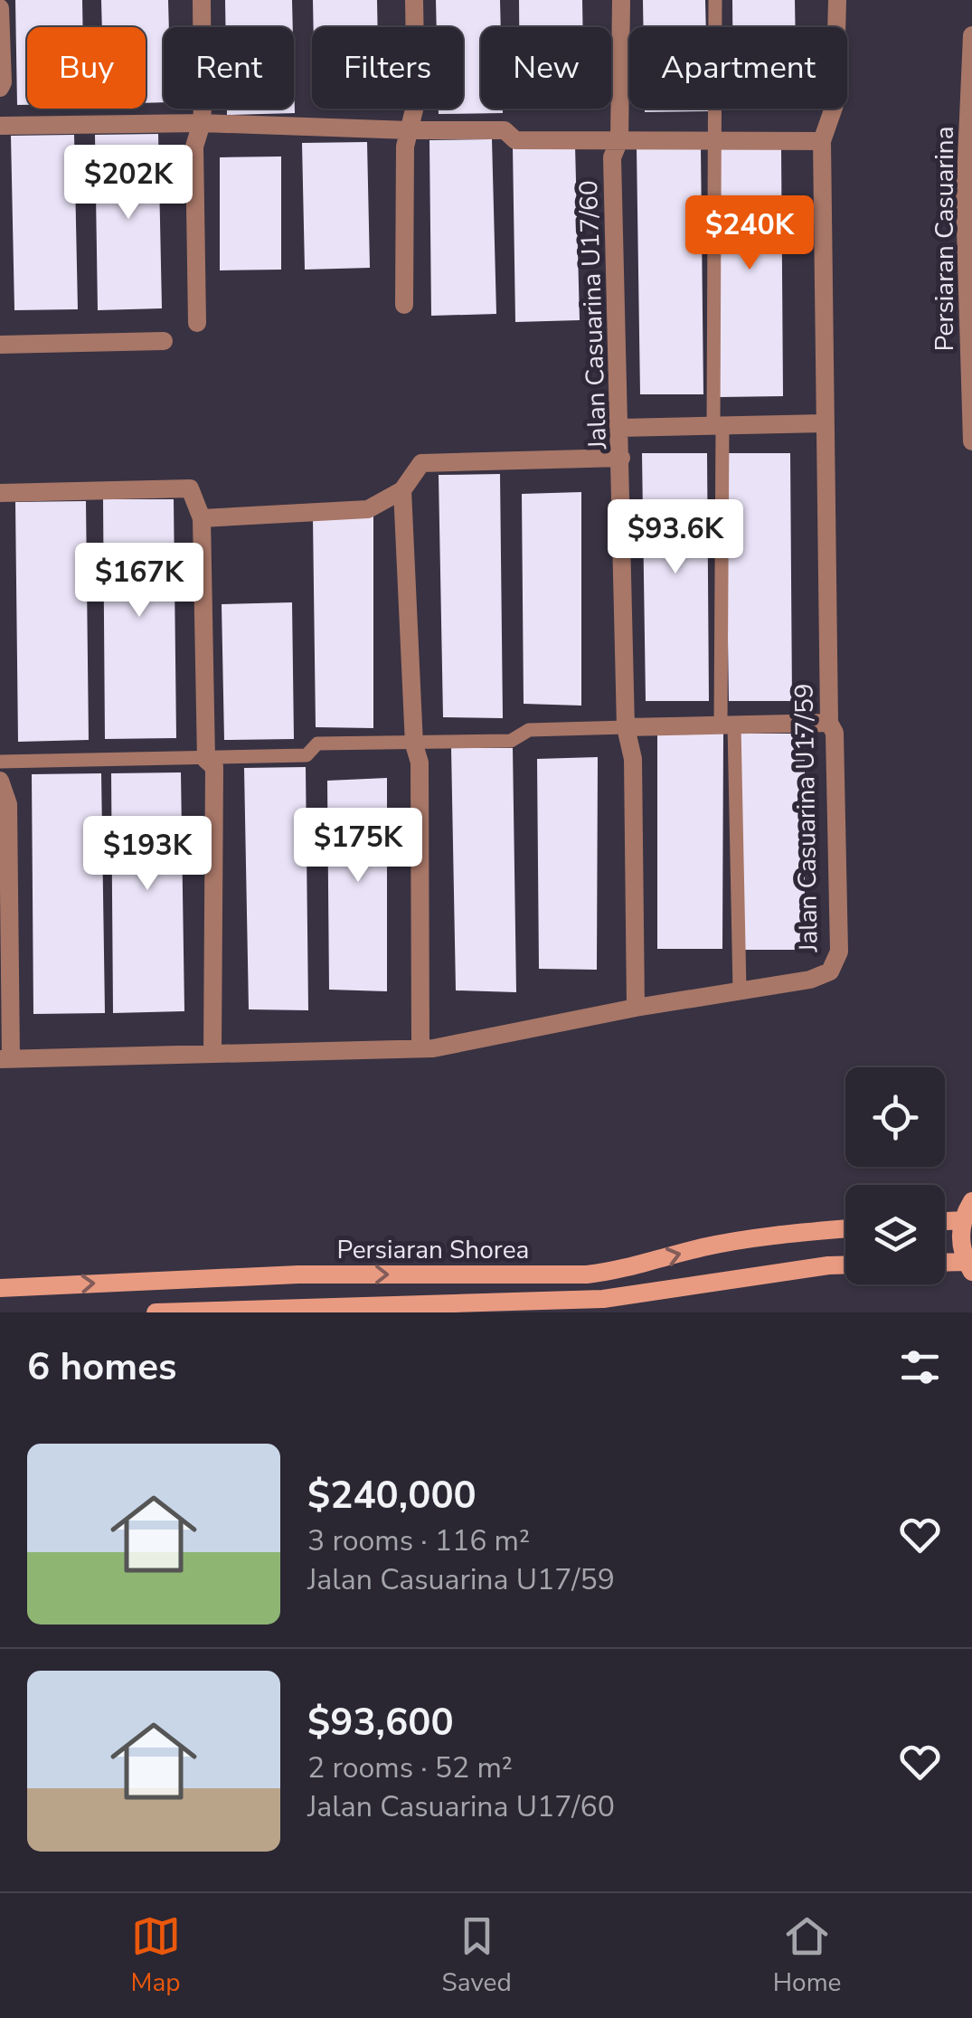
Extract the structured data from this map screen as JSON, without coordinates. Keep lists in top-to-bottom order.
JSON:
{
  "streets": {
    "main road": ["Persiaran Shorea"],
    "street": ["Persiaran Casuarina", "Jalan Casuarina U17/60", "Jalan Casuarina U17/59"]
  },
  "crossings": [
    ["Jalan Casuarina U17/60", "Jalan Casuarina U17/59"]
  ],
  "page": {
    "chip": [
      "Buy",
      "Rent",
      "Filters",
      "New",
      "Apartment"
    ],
    "price": [
      "$202K",
      "$240K",
      "$93.6K",
      "$167K",
      "$175K",
      "$193K"
    ],
    "heading": "6 homes",
    "list": [
      {
        "name": "$240,000",
        "note": "3 rooms · 116 m² · Jalan Casuarina U17/59"
      },
      {
        "name": "$93,600",
        "note": "2 rooms · 52 m² · Jalan Casuarina U17/60"
      }
    ],
    "tabs": ["Map", "Saved", "Home"]
  }
}
